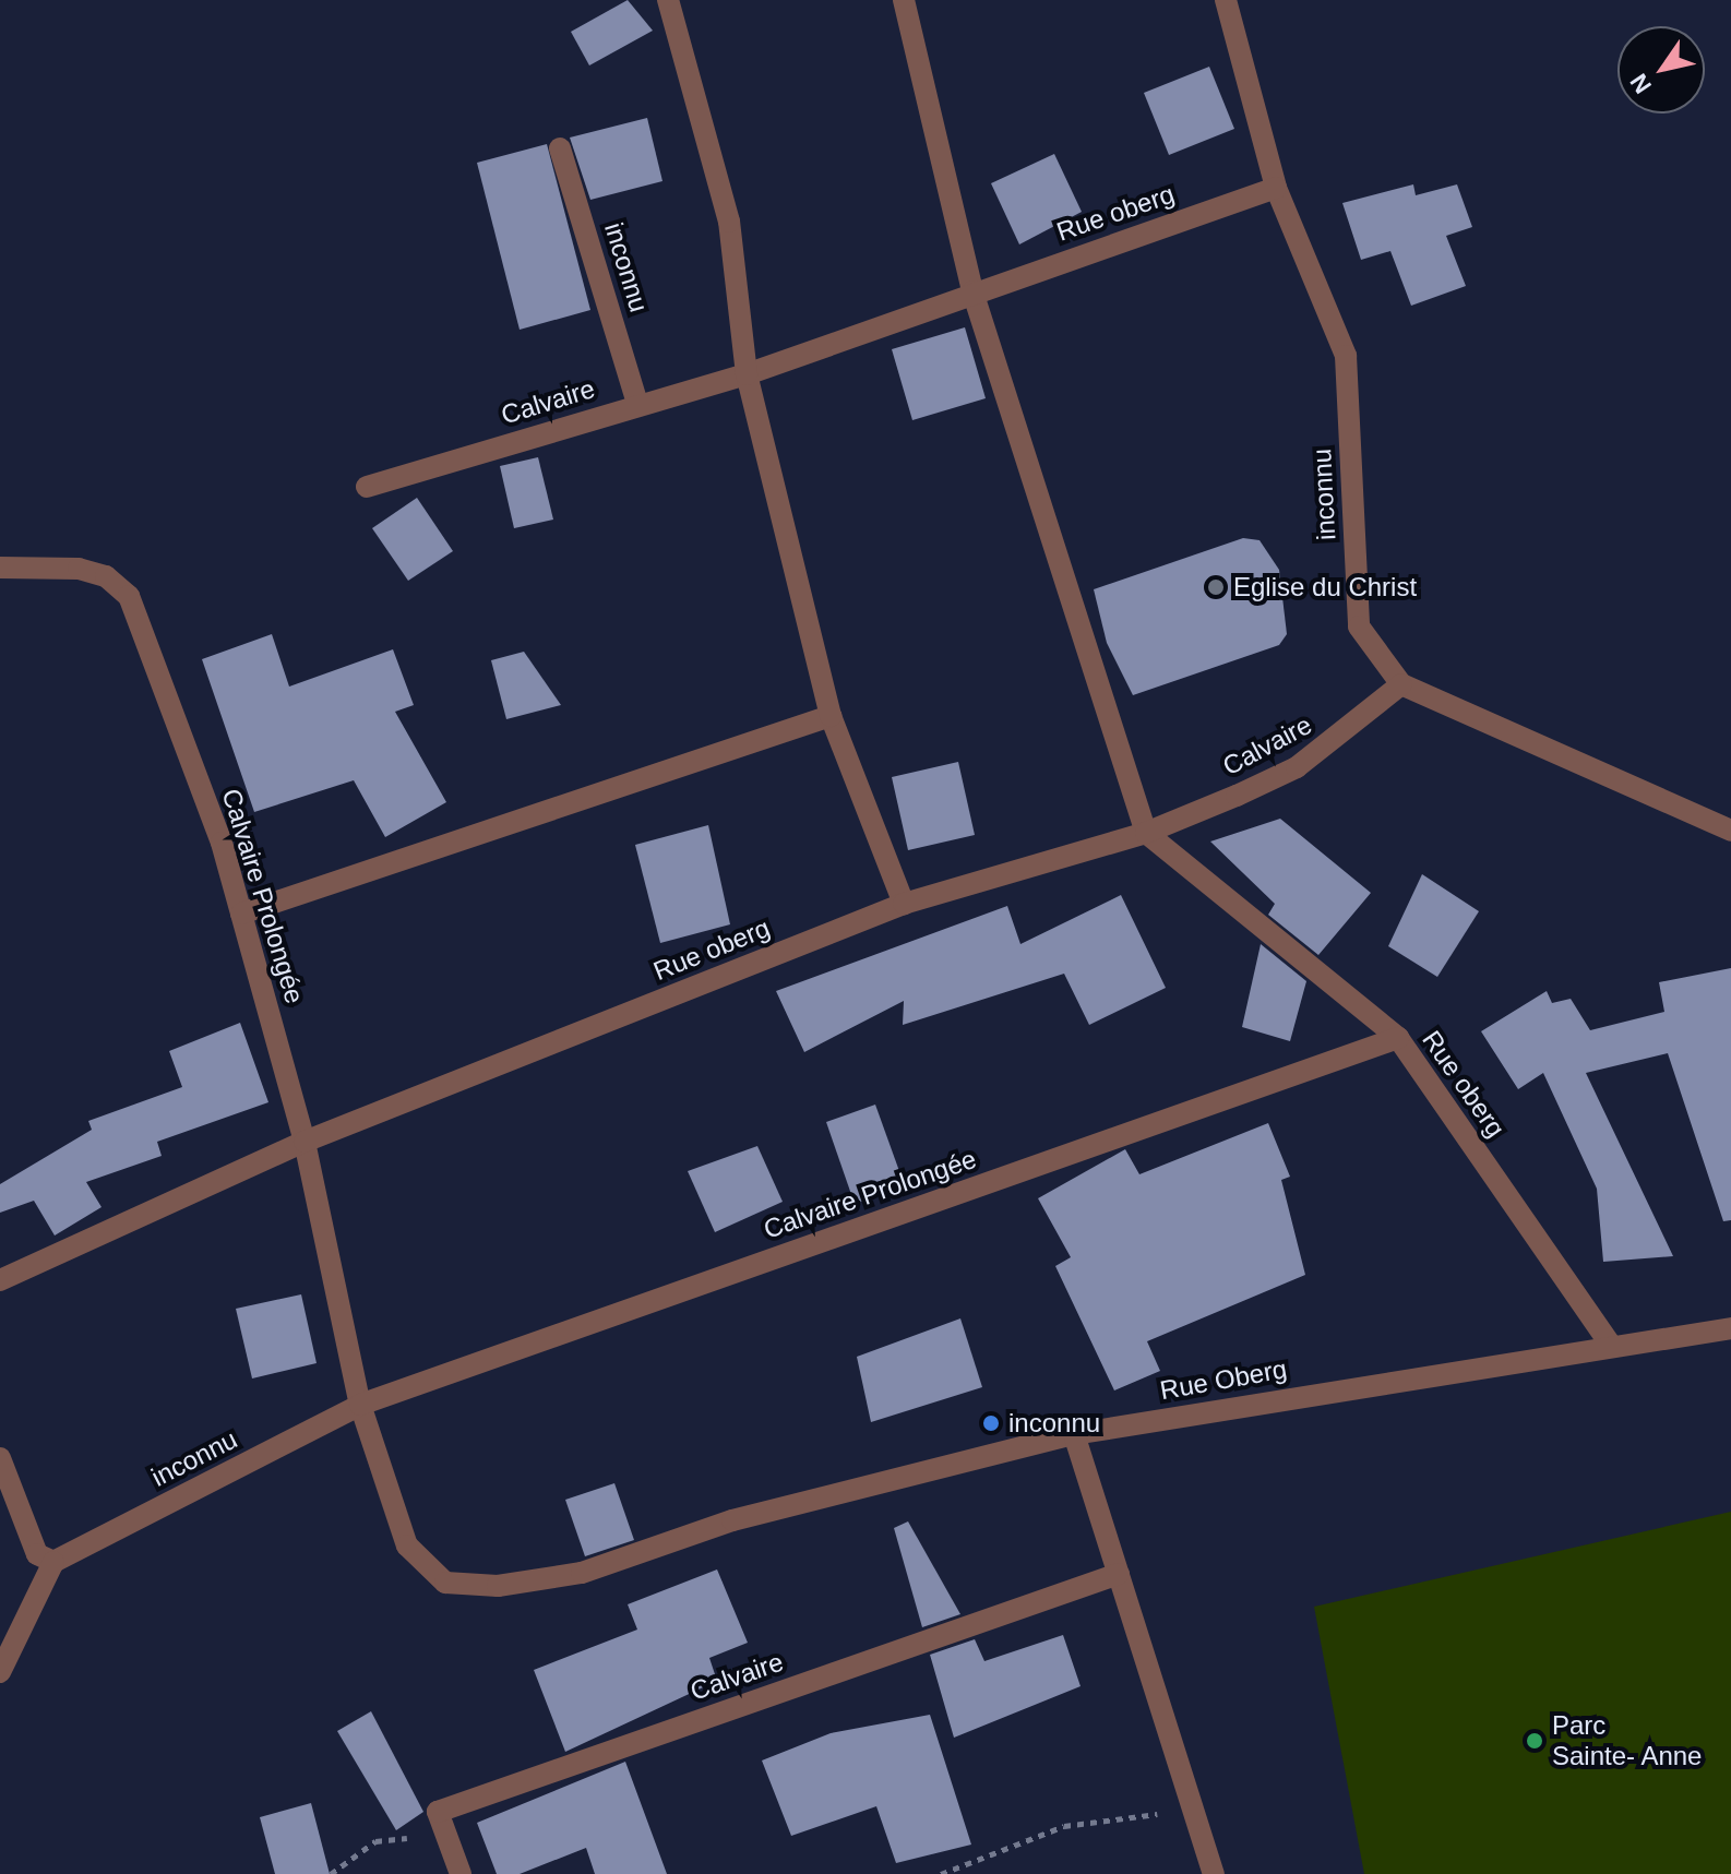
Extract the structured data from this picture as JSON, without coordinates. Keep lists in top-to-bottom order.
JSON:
{
  "streets": {
    "street": [
      "Rue oberg",
      "inconnu",
      "Calvaire",
      "Calvaire Prolongée",
      "Rue Oberg"
    ]
  },
  "crossings": [
    ["Rue oberg", "inconnu"],
    ["Rue oberg", "Calvaire"],
    ["Rue oberg", "Calvaire Prolongée"],
    ["Rue oberg", "Rue Oberg"],
    ["inconnu", "Calvaire"],
    ["inconnu", "Calvaire Prolongée"],
    ["Calvaire Prolongée", "Rue Oberg"]
  ],
  "places": ["Eglise du Christ", "inconnu", "Parc Sainte- Anne"],
  "north": "bottom left"
}
